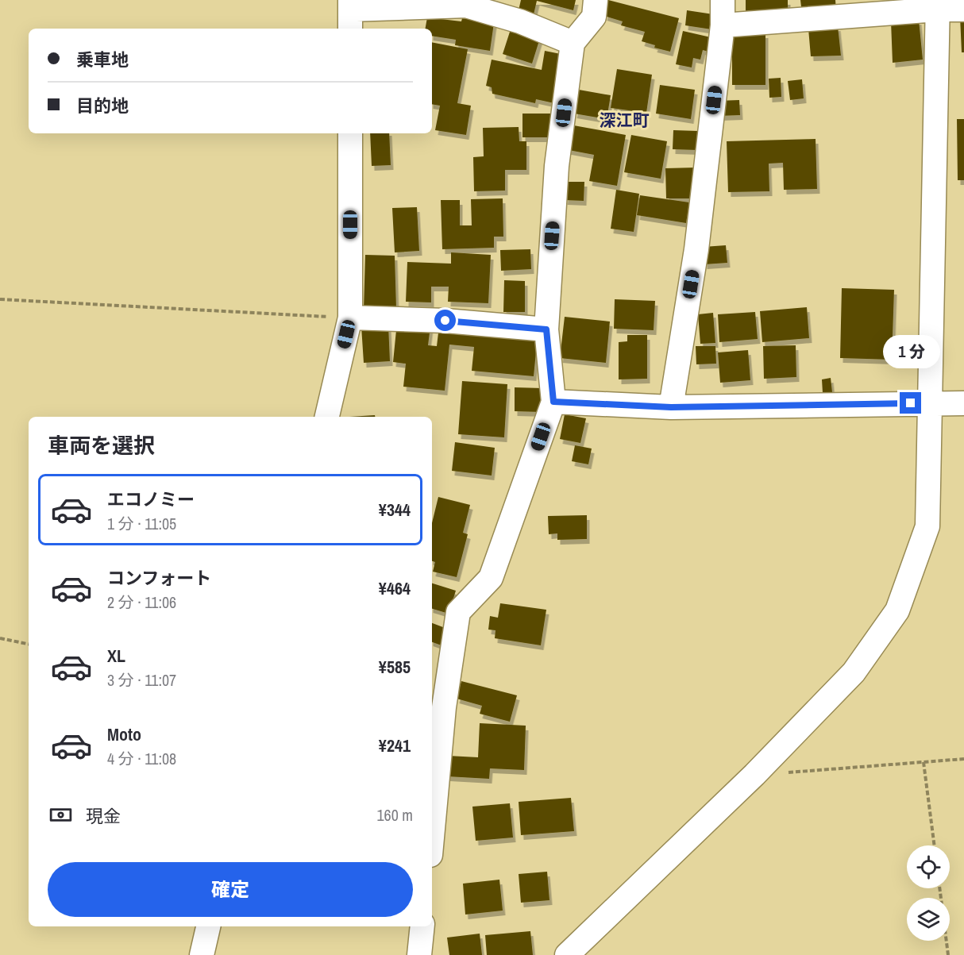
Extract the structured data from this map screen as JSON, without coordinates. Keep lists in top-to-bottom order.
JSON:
{
  "districts": ["深江町"],
  "page": {
    "banner": ["乗車地", "目的地"],
    "bubble": "1 分",
    "heading": "車両を選択",
    "list": [
      {
        "name": "エコノミー",
        "note": "1 分 · 11:05",
        "value": "¥344"
      },
      {
        "name": "コンフォート",
        "note": "2 分 · 11:06",
        "value": "¥464"
      },
      {
        "name": "XL",
        "note": "3 分 · 11:07",
        "value": "¥585"
      },
      {
        "name": "Moto",
        "note": "4 分 · 11:08",
        "value": "¥241"
      }
    ],
    "pay": ["現金", "160 m"],
    "buttons": "確定"
  }
}
